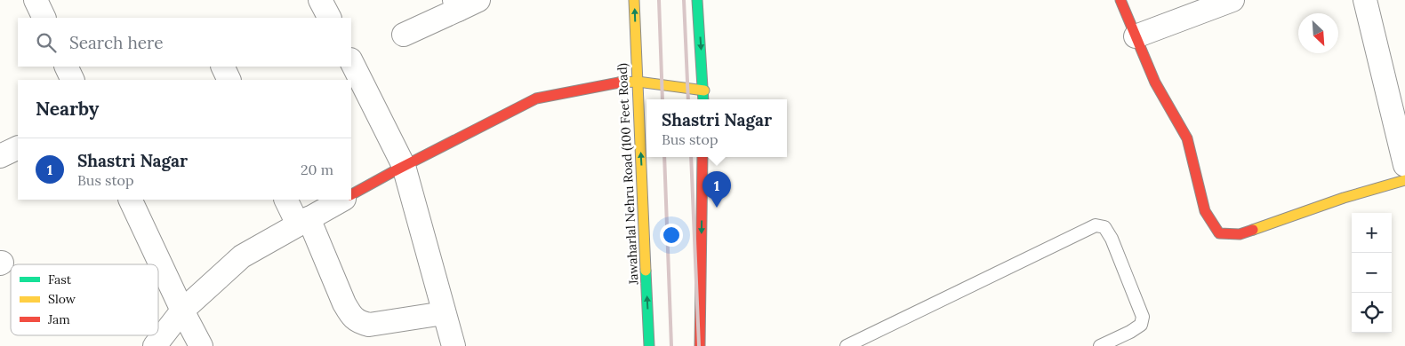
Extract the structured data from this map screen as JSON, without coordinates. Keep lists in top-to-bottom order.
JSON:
{
  "streets": {
    "street": ["Jawaharlal Nehru Road (100 Feet Road)"]
  },
  "legend": ["Fast", "Slow", "Jam"],
  "north": "bottom right",
  "page": {
    "search": "Search here",
    "heading": "Nearby",
    "popup": ["Shastri Nagar", "Bus stop"],
    "list": [
      {
        "mark": "1",
        "name": "Shastri Nagar",
        "note": "Bus stop",
        "value": "20 m"
      }
    ],
    "pins": "1",
    "map_buttons": ["+", "−"]
  }
}
